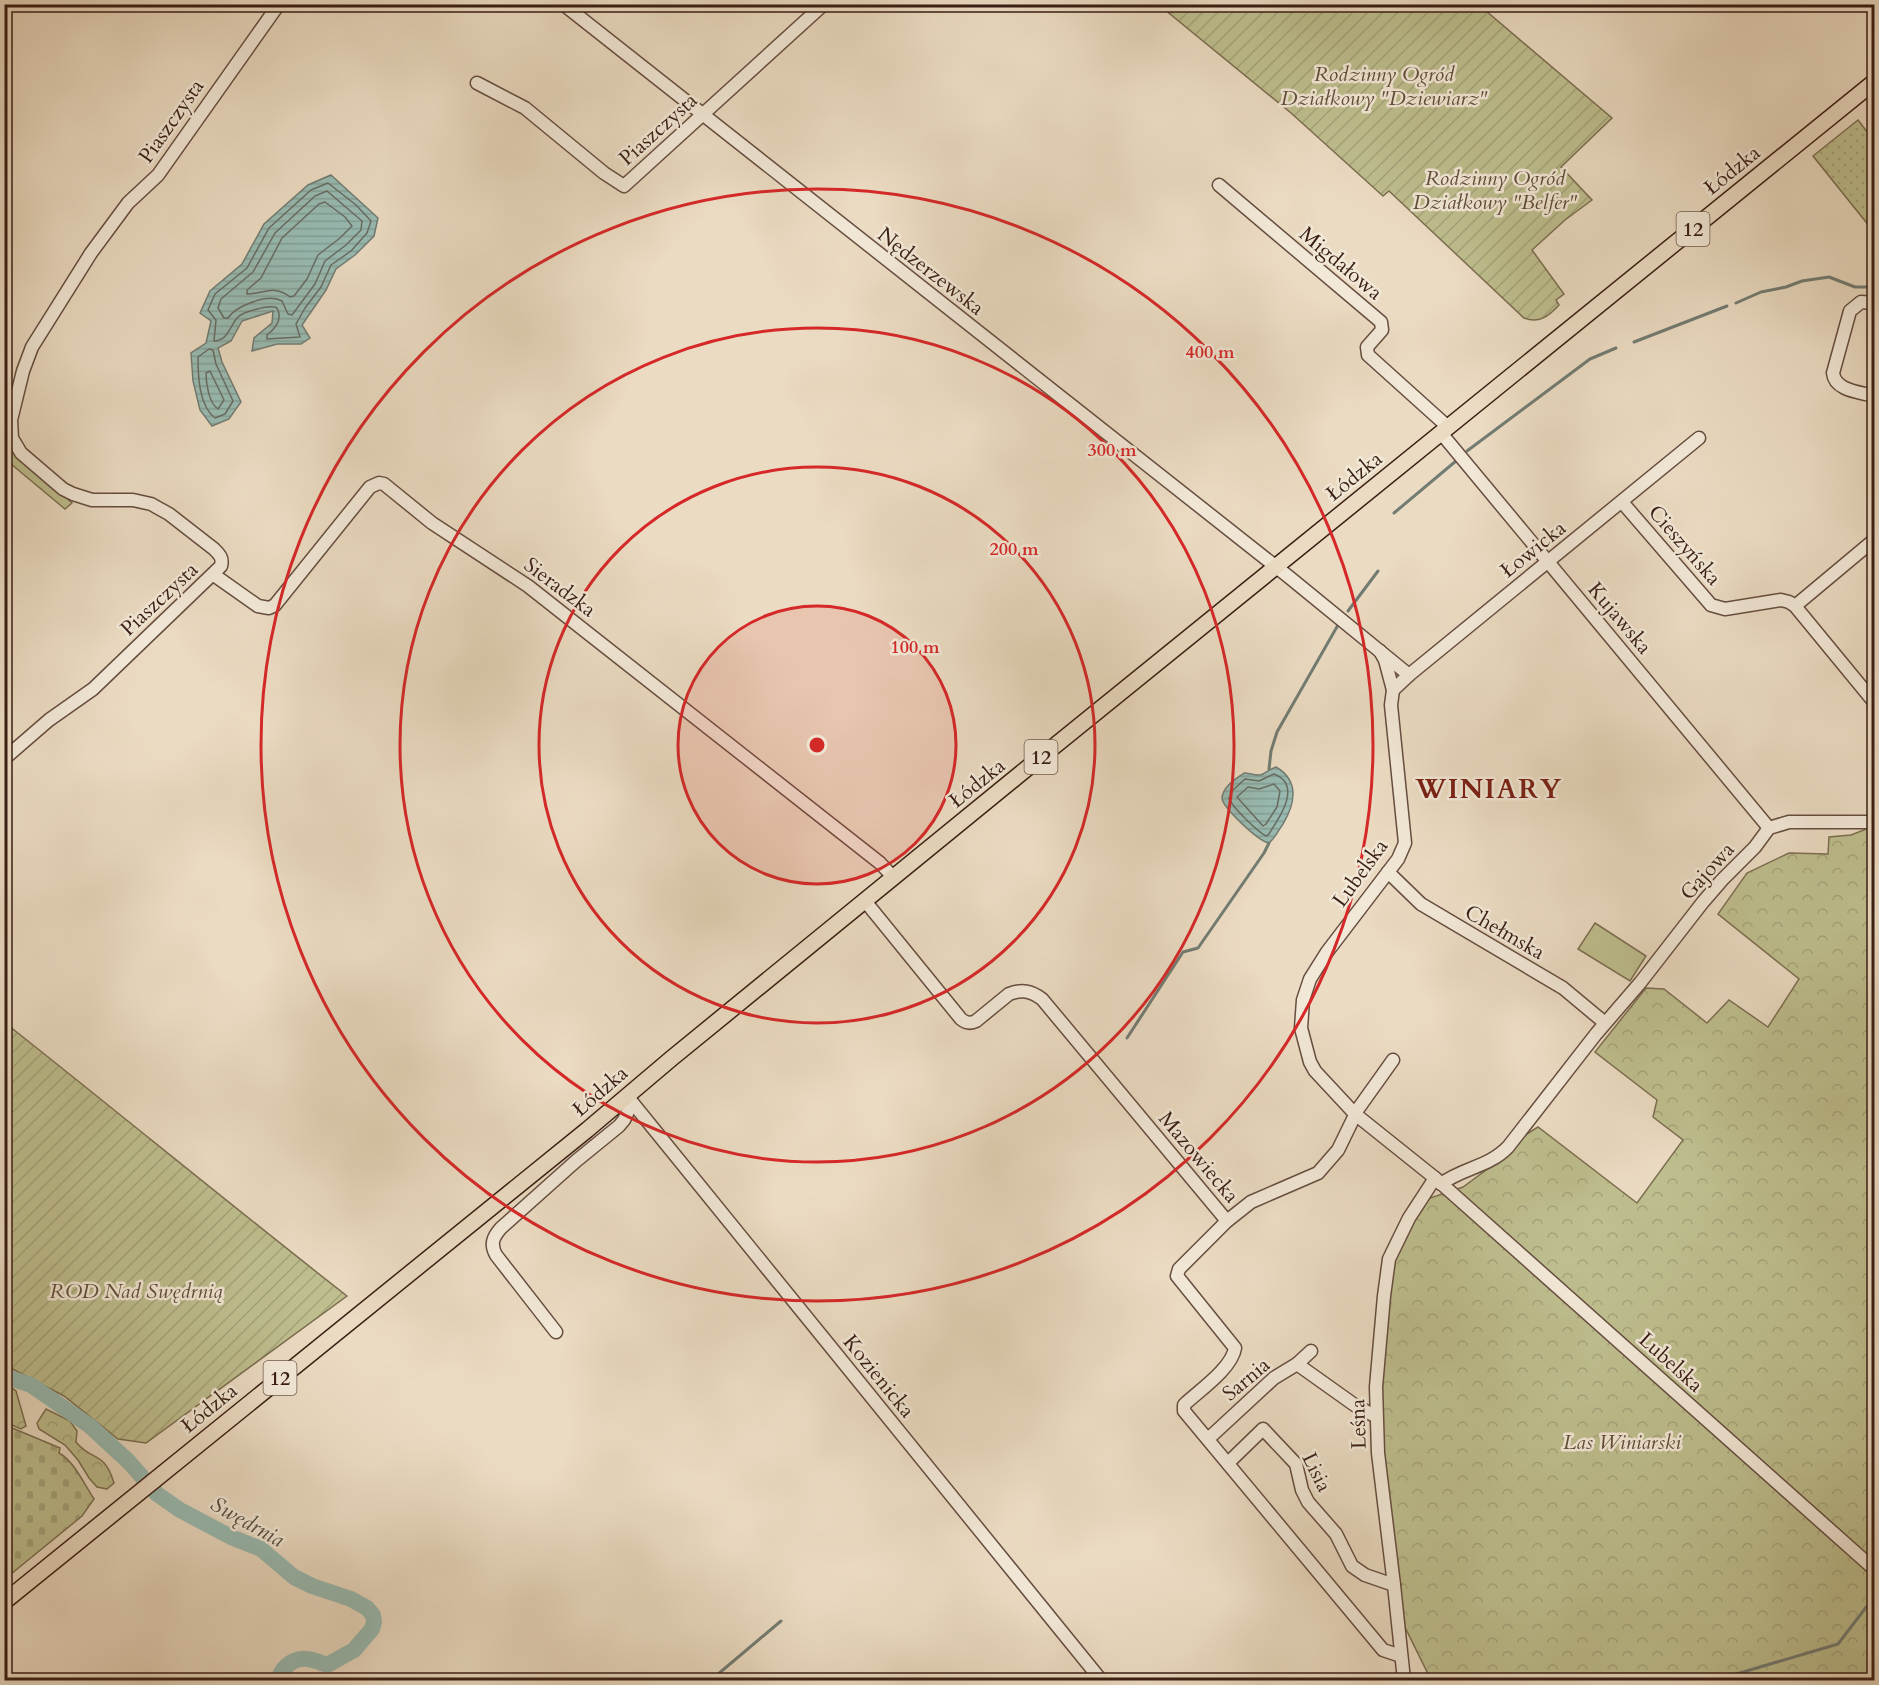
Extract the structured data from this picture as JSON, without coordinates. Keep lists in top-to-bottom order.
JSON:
{
  "streets": {
    "main road": ["Łódzka", "12"],
    "street": [
      "Piaszczysta",
      "Migdałowa",
      "Nędzerzewska",
      "Cieszyńska",
      "Łowicka",
      "Sieradzka",
      "Kujawska",
      "Gajowa",
      "Lubelska",
      "Chełmska",
      "Mazowiecka",
      "Kozienicka",
      "Sarnia",
      "Leśna",
      "Lisia"
    ]
  },
  "crossings": [
    ["Piaszczysta", "Nędzerzewska"],
    ["Piaszczysta", "Sieradzka"],
    ["Łódzka", "Migdałowa"],
    ["Łódzka", "Nędzerzewska"],
    ["Łódzka", "Sieradzka"],
    ["Łódzka", "Kujawska"],
    ["Łódzka", "Mazowiecka"],
    ["Łódzka", "Kozienicka"],
    ["Migdałowa", "Kujawska"],
    ["Cieszyńska", "Łowicka"],
    ["Łowicka", "Kujawska"],
    ["Łowicka", "Lubelska"],
    ["Kujawska", "Gajowa"],
    ["Gajowa", "Chełmska"],
    ["Lubelska", "Chełmska"],
    ["Lubelska", "Leśna"],
    ["Mazowiecka", "Sarnia"],
    ["Mazowiecka", "Leśna"],
    ["Mazowiecka", "Lisia"],
    ["Leśna", "Lisia"]
  ],
  "districts": ["WINIARY"],
  "water": ["Swędrnia"],
  "parks": [
    "Rodzinny Ogród Działkowy \"Dziewiarz\"",
    "Rodzinny Ogród Działkowy \"Belfer\"",
    "ROD Nad Swędrnią",
    "Las Winiarski"
  ],
  "rings": [
    "400 m",
    "300 m",
    "200 m",
    "100 m"
  ]
}
